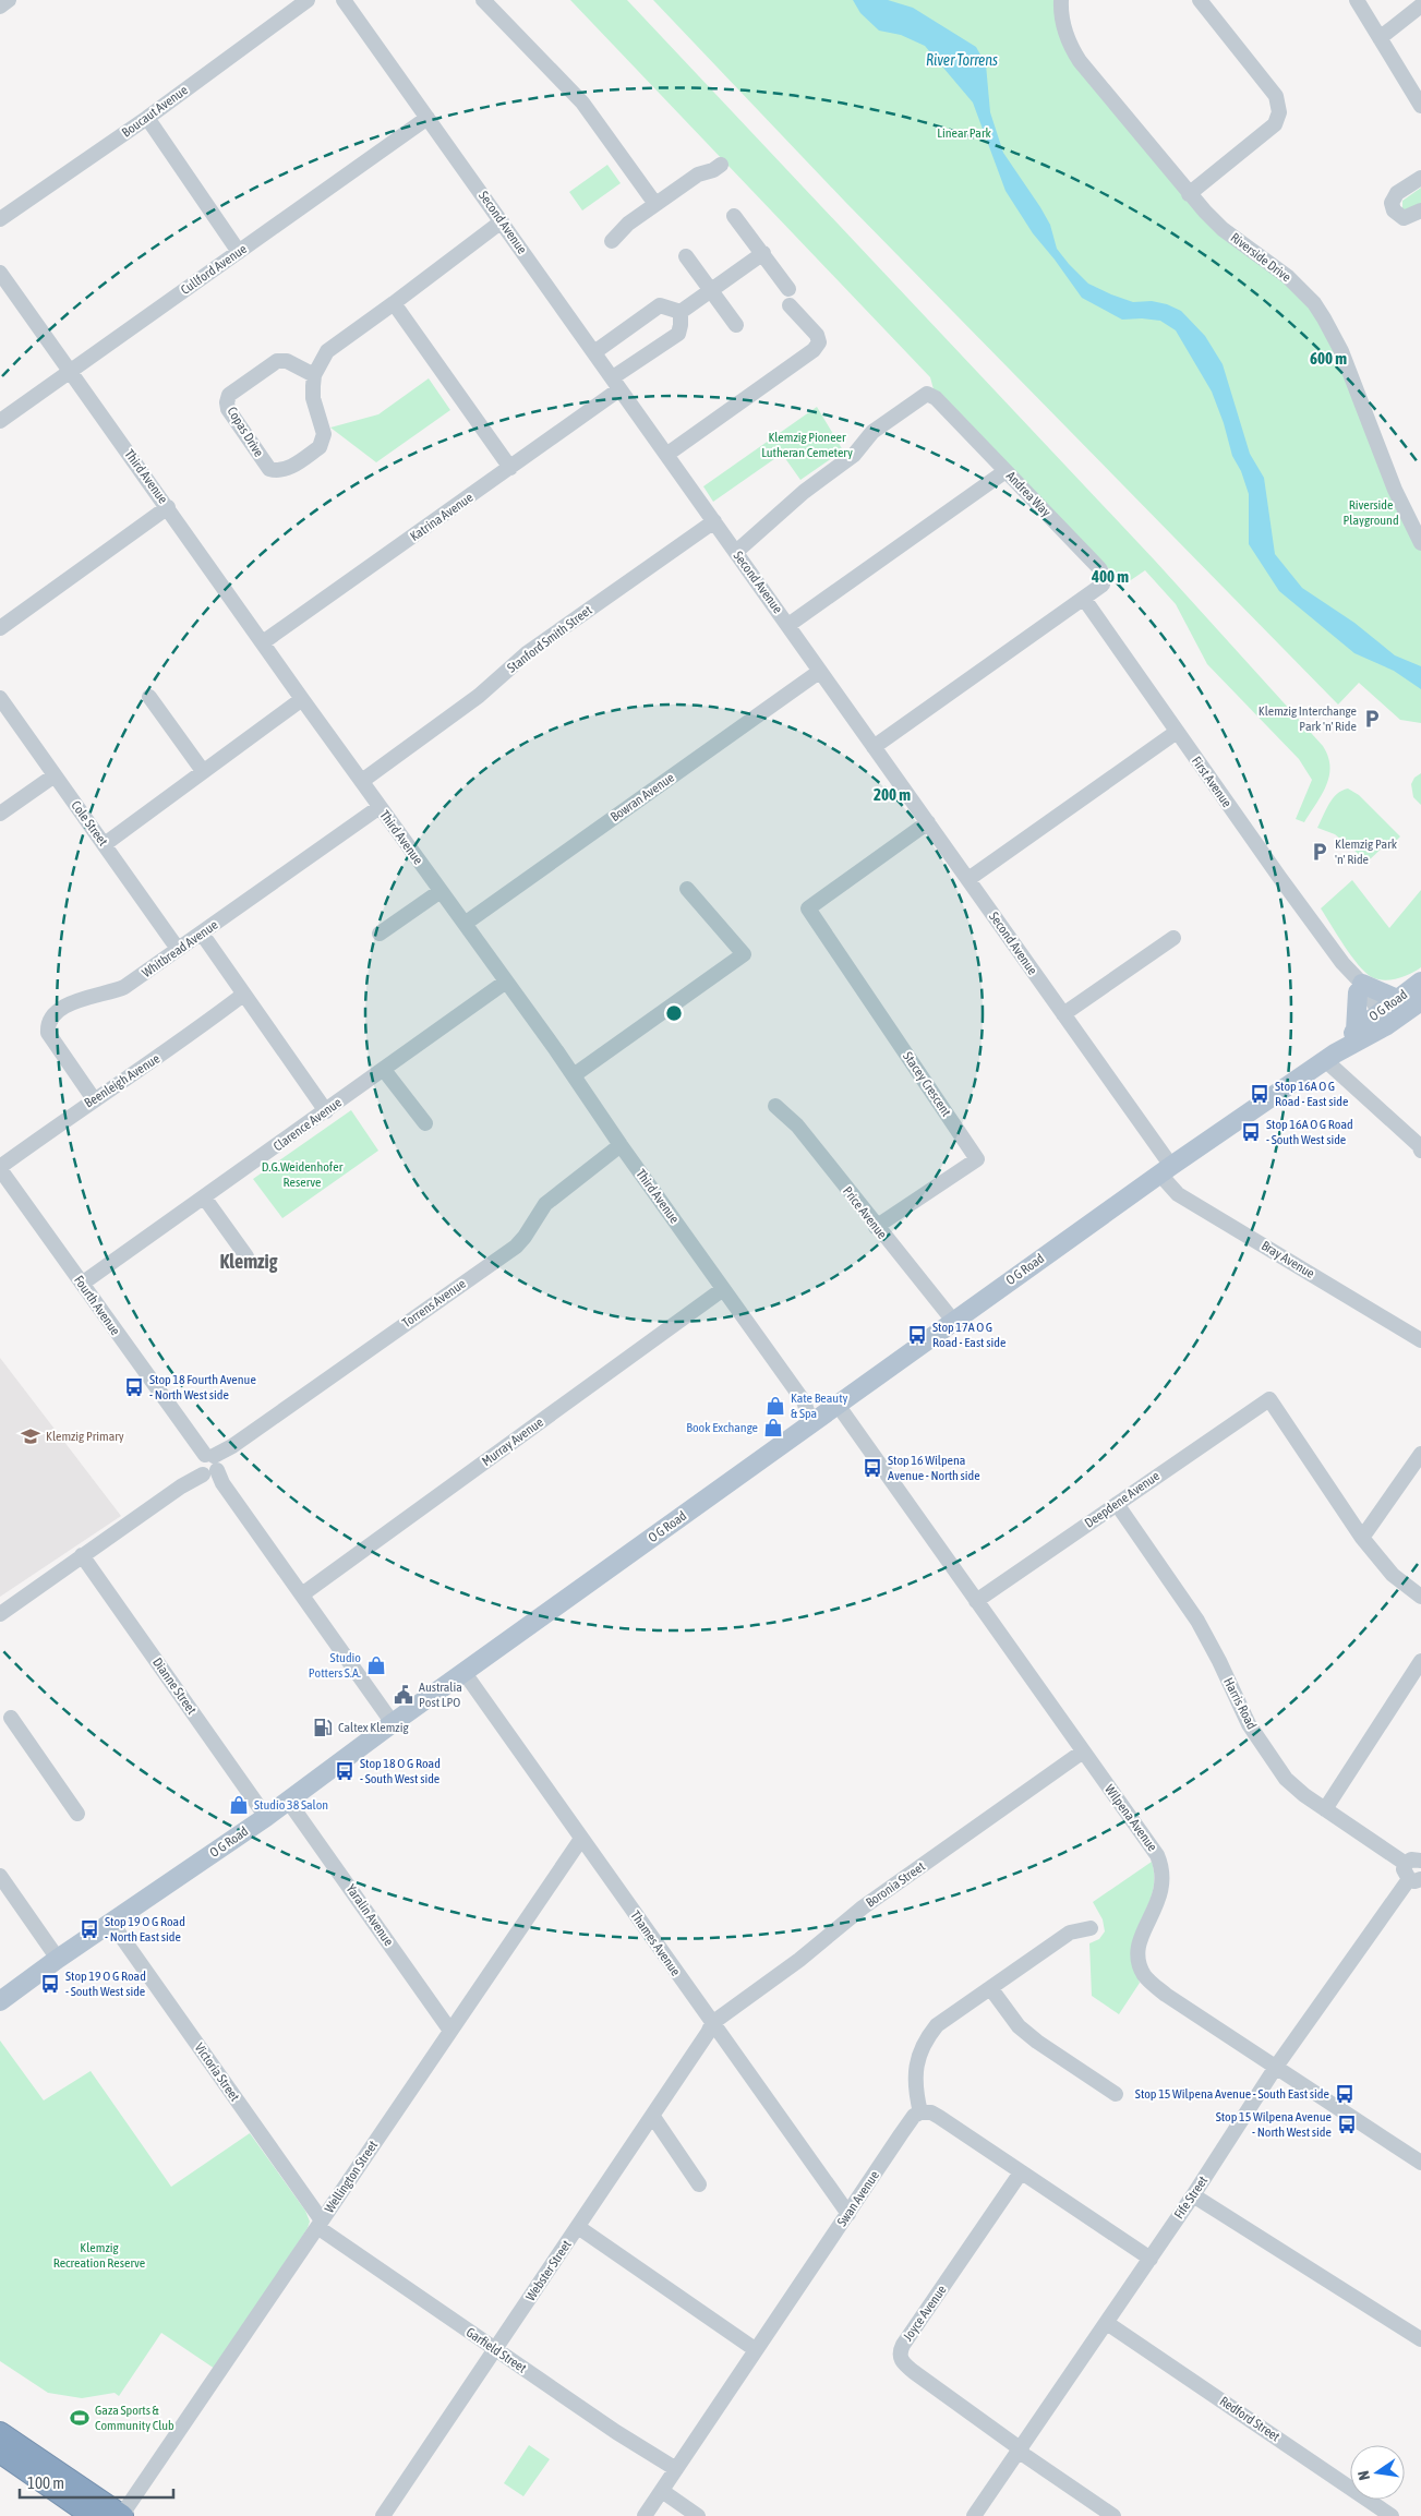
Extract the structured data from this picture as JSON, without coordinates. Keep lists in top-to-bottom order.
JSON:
{
  "streets": {
    "main road": ["O G Road"],
    "street": [
      "Boucaut Avenue",
      "Second Avenue",
      "Riverside Drive",
      "Cullford Avenue",
      "Copas Drive",
      "Third Avenue",
      "Andrea Way",
      "Katrina Avenue",
      "Stanford Smith Street",
      "First Avenue",
      "Bowran Avenue",
      "Cole Street",
      "Whitbread Avenue",
      "Beenleigh Avenue",
      "Stacey Crescent",
      "Clarence Avenue",
      "Price Avenue",
      "Bray Avenue",
      "Torrens Avenue",
      "Fourth Avenue",
      "Murray Avenue",
      "Deepdene Avenue",
      "Dianne Street",
      "Harris Road",
      "Wilpena Avenue",
      "Boronia Street",
      "Yaralin Avenue",
      "Thames Avenue",
      "Victoria Street",
      "Wellington Street",
      "Fife Street",
      "Swan Avenue",
      "Webster Street",
      "Joyce Avenue",
      "Garfield Street",
      "Redford Street"
    ]
  },
  "crossings": [
    ["Second Avenue", "Cullford Avenue"],
    ["Second Avenue", "Copas Drive"],
    ["Second Avenue", "Andrea Way"],
    ["Second Avenue", "Katrina Avenue"],
    ["Second Avenue", "Stanford Smith Street"],
    ["Second Avenue", "Bowran Avenue"],
    ["Second Avenue", "O G Road"],
    ["Second Avenue", "Stacey Crescent"],
    ["Second Avenue", "Bray Avenue"],
    ["Cullford Avenue", "Third Avenue"],
    ["Third Avenue", "Katrina Avenue"],
    ["Third Avenue", "Stanford Smith Street"],
    ["Third Avenue", "Bowran Avenue"],
    ["Third Avenue", "Whitbread Avenue"],
    ["Third Avenue", "O G Road"],
    ["Third Avenue", "Clarence Avenue"],
    ["Third Avenue", "Torrens Avenue"],
    ["Third Avenue", "Murray Avenue"],
    ["Third Avenue", "Wilpena Avenue"],
    ["Andrea Way", "First Avenue"],
    ["First Avenue", "O G Road"],
    ["Cole Street", "Whitbread Avenue"],
    ["Whitbread Avenue", "Beenleigh Avenue"],
    ["O G Road", "Price Avenue"],
    ["O G Road", "Bray Avenue"],
    ["O G Road", "Fourth Avenue"],
    ["O G Road", "Dianne Street"],
    ["O G Road", "Wilpena Avenue"],
    ["O G Road", "Yaralin Avenue"],
    ["O G Road", "Thames Avenue"],
    ["O G Road", "Victoria Street"],
    ["Beenleigh Avenue", "Fourth Avenue"],
    ["Stacey Crescent", "Price Avenue"],
    ["Clarence Avenue", "Fourth Avenue"],
    ["Torrens Avenue", "Fourth Avenue"],
    ["Torrens Avenue", "Dianne Street"],
    ["Fourth Avenue", "Murray Avenue"],
    ["Deepdene Avenue", "Harris Road"],
    ["Deepdene Avenue", "Wilpena Avenue"],
    ["Wilpena Avenue", "Boronia Street"],
    ["Wilpena Avenue", "Fife Street"],
    ["Boronia Street", "Thames Avenue"],
    ["Boronia Street", "Webster Street"],
    ["Yaralin Avenue", "Wellington Street"],
    ["Thames Avenue", "Wellington Street"],
    ["Thames Avenue", "Swan Avenue"],
    ["Thames Avenue", "Webster Street"],
    ["Victoria Street", "Wellington Street"],
    ["Victoria Street", "Garfield Street"],
    ["Wellington Street", "Garfield Street"],
    ["Fife Street", "Joyce Avenue"],
    ["Fife Street", "Redford Street"],
    ["Swan Avenue", "Garfield Street"],
    ["Webster Street", "Garfield Street"]
  ],
  "districts": ["Klemzig"],
  "water": ["River Torrens"],
  "parks": [
    "Linear Park",
    "Klemzig Pioneer Lutheran Cemetery",
    "Riverside Playground",
    "D.G.Weidenhofer Reserve",
    "Klemzig Recreation Reserve"
  ],
  "places": {
    "parking": ["Klemzig Interchange Park 'n' Ride", "Klemzig Park 'n' Ride"],
    "bus stop": [
      "Stop 16A O G Road - East side",
      "Stop 16A O G Road - South West side",
      "Stop 17A O G Road - East side",
      "Stop 18 Fourth Avenue - North West side",
      "Stop 16 Wilpena Avenue - North side",
      "Stop 18 O G Road - South West side",
      "Stop 19 O G Road - North East side",
      "Stop 19 O G Road - South West side",
      "Stop 15 Wilpena Avenue - South East side",
      "Stop 15 Wilpena Avenue - North West side"
    ],
    "shop": [
      "Kate Beauty & Spa",
      "Book Exchange",
      "Studio Potters S.A.",
      "Studio 38 Salon"
    ],
    "school or university": ["Klemzig Primary"],
    "public building": ["Australia Post LPO"],
    "fuel station": ["Caltex Klemzig"],
    "sports": ["Gaza Sports & Community Club"]
  },
  "scale_bar": "100 m",
  "north": "left",
  "rings": ["600 m", "400 m", "200 m"]
}
